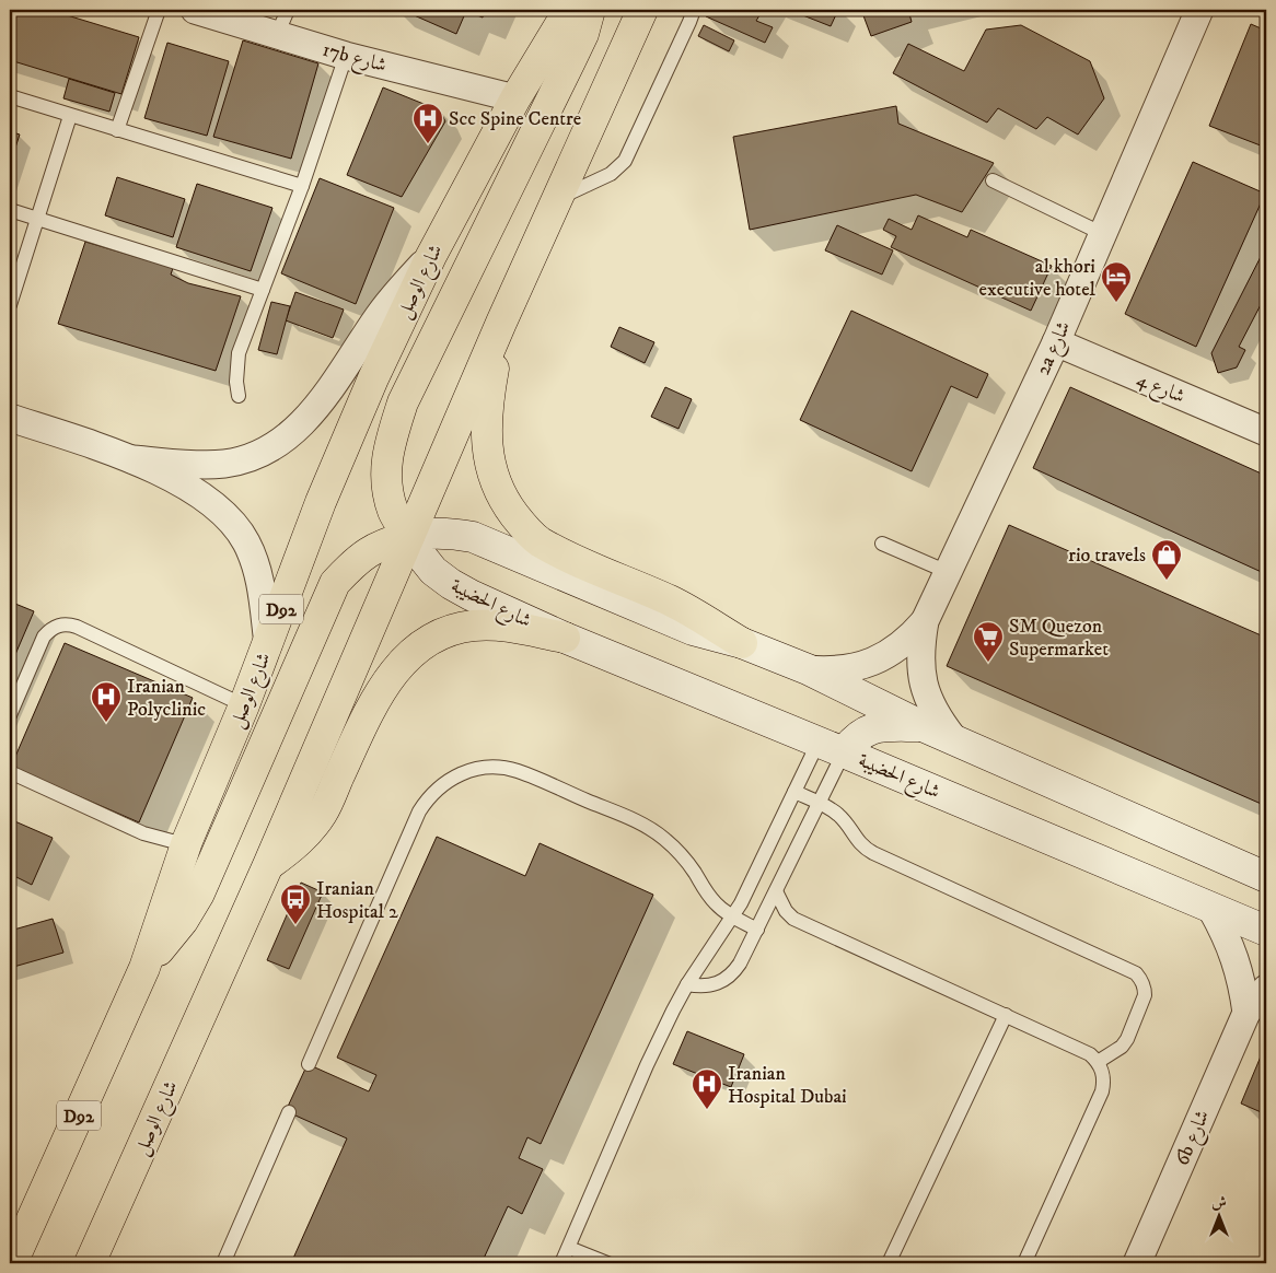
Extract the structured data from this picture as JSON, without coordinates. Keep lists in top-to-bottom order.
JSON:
{
  "streets": {
    "main road": ["شارع الوصل", "D92"],
    "street": [
      "17b شارع",
      "2a شارع",
      "شارع 4",
      "شارع الحضيبة",
      "6b شارع"
    ]
  },
  "crossings": [
    ["17b شارع", "شارع الوصل"],
    ["شارع الوصل", "شارع الحضيبة"],
    ["2a شارع", "شارع 4"]
  ],
  "places": {
    "hospital": ["Scc Spine Centre", "Iranian Polyclinic", "Iranian Hospital Dubai"],
    "hotel": ["al khori executive hotel"],
    "shop": ["rio travels"],
    "supermarket": ["SM Quezon Supermarket"],
    "bus stop": ["Iranian Hospital 2"]
  },
  "north": "top"
}
